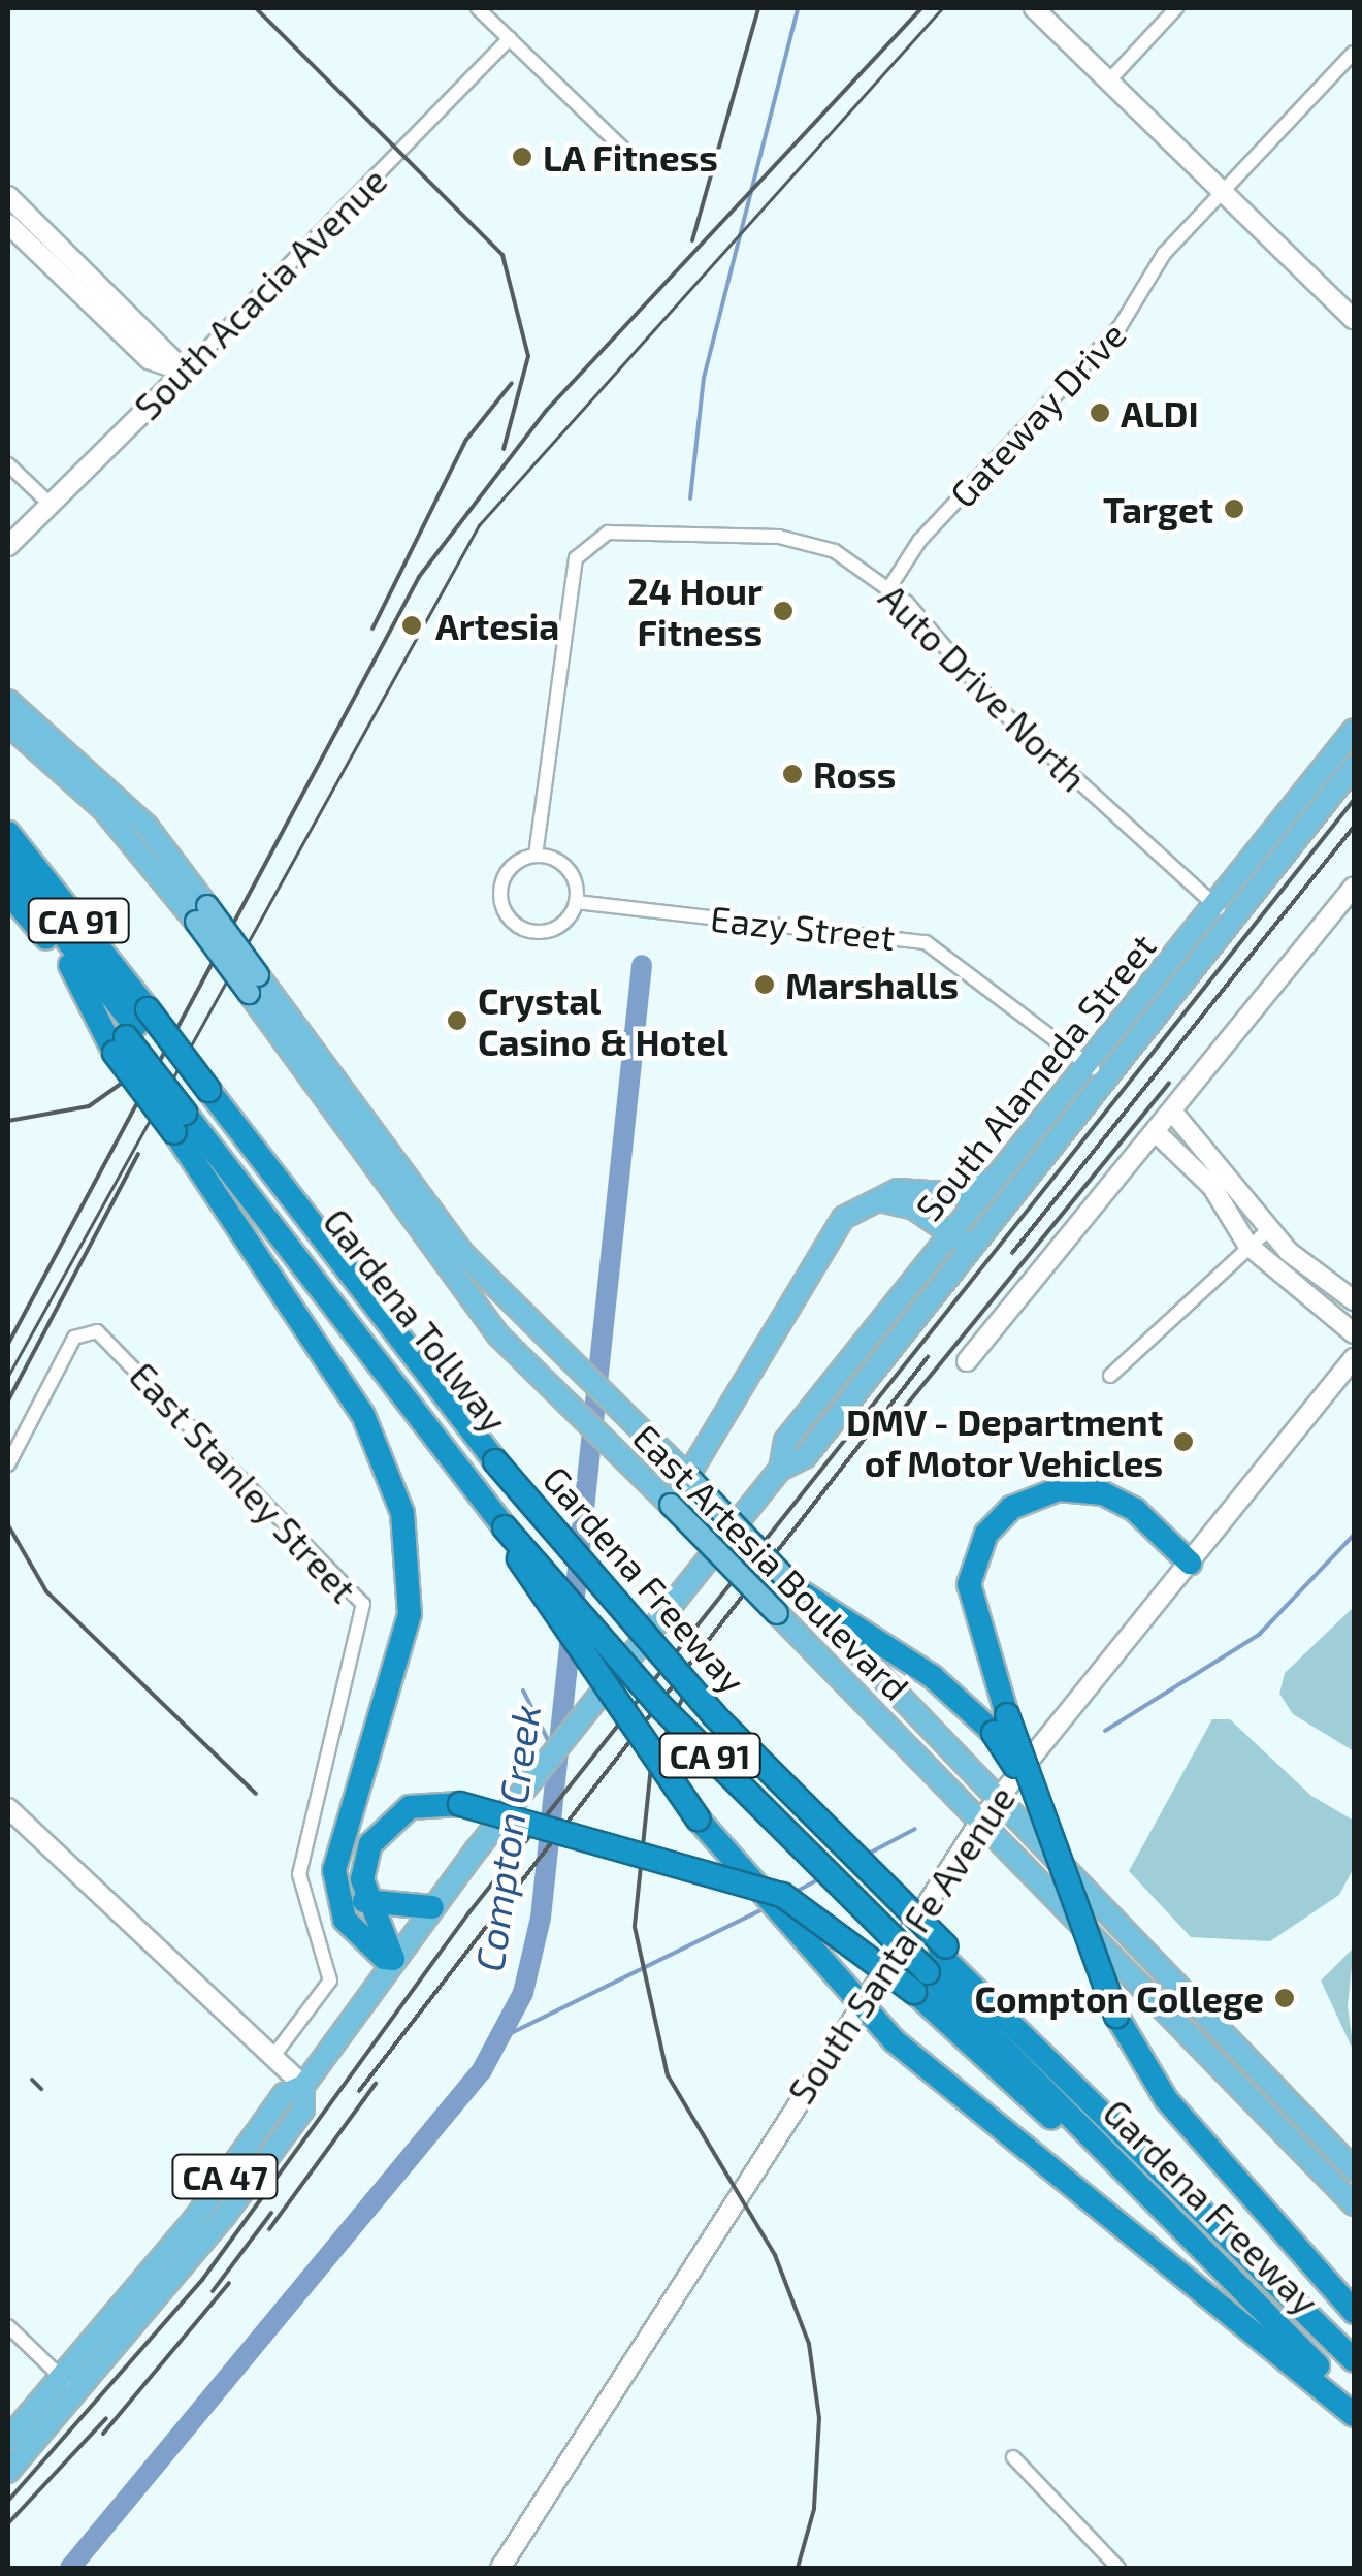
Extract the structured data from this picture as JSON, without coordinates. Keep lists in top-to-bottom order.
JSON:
{
  "streets": {
    "highway": ["CA 91", "Gardena Tollway", "Gardena Freeway"],
    "main road": ["South Alameda Street", "East Artesia Boulevard", "CA 47"],
    "street": [
      "South Acacia Avenue",
      "Gateway Drive",
      "Auto Drive North",
      "Eazy Street",
      "East Stanley Street",
      "South Santa Fe Avenue"
    ]
  },
  "crossings": [
    ["Gateway Drive", "Auto Drive North"],
    ["Auto Drive North", "Eazy Street"],
    ["Auto Drive North", "South Alameda Street"],
    ["CA 91", "Gardena Freeway"],
    ["Eazy Street", "South Alameda Street"],
    ["Gardena Tollway", "Gardena Freeway"],
    ["East Artesia Boulevard", "South Santa Fe Avenue"]
  ],
  "water": ["Compton Creek"],
  "places": [
    "LA Fitness",
    "ALDI",
    "Target",
    "24 Hour Fitness",
    "Artesia",
    "Ross",
    "Marshalls",
    "Crystal Casino & Hotel",
    "DMV - Department of Motor Vehicles",
    "Compton College"
  ]
}
